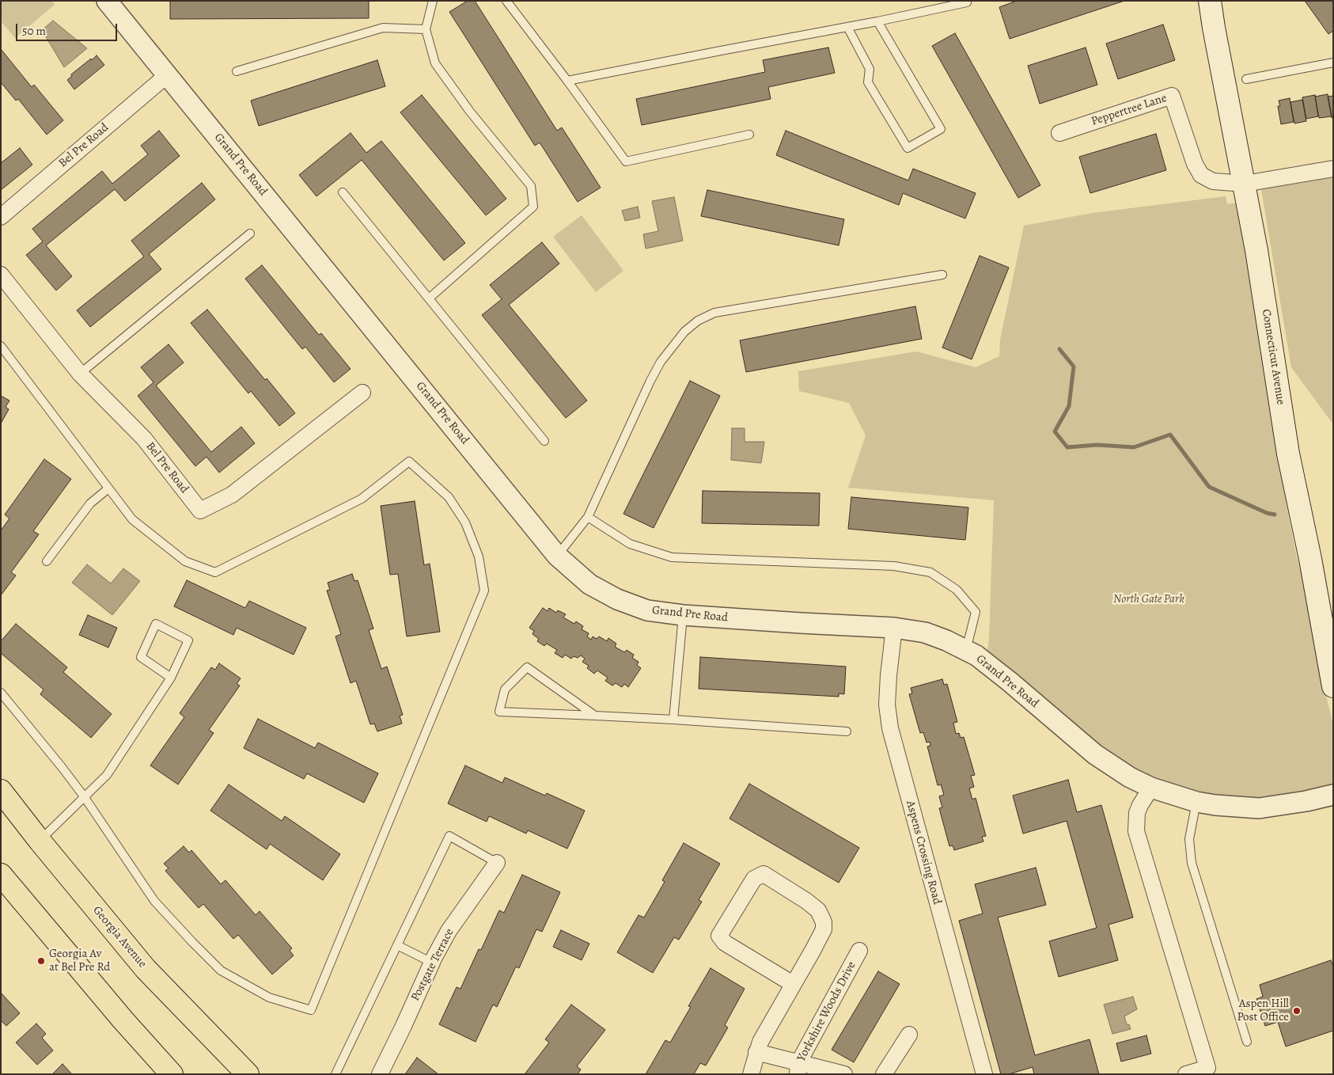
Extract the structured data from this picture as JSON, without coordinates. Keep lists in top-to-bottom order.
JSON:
{
  "streets": {
    "main road": ["Connecticut Avenue", "Georgia Avenue"],
    "street": [
      "Peppertree Lane",
      "Bel Pre Road",
      "Grand Pre Road",
      "Aspens Crossing Road",
      "Postgate Terrace",
      "Yorkshire Woods Drive"
    ]
  },
  "crossings": [
    ["Peppertree Lane", "Connecticut Avenue"],
    ["Bel Pre Road", "Grand Pre Road"],
    ["Grand Pre Road", "Aspens Crossing Road"]
  ],
  "parks": ["North Gate Park"],
  "places": ["Georgia Av at Bel Pre Rd", "Aspen Hill Post Office"],
  "scale_bar": "50 m"
}
